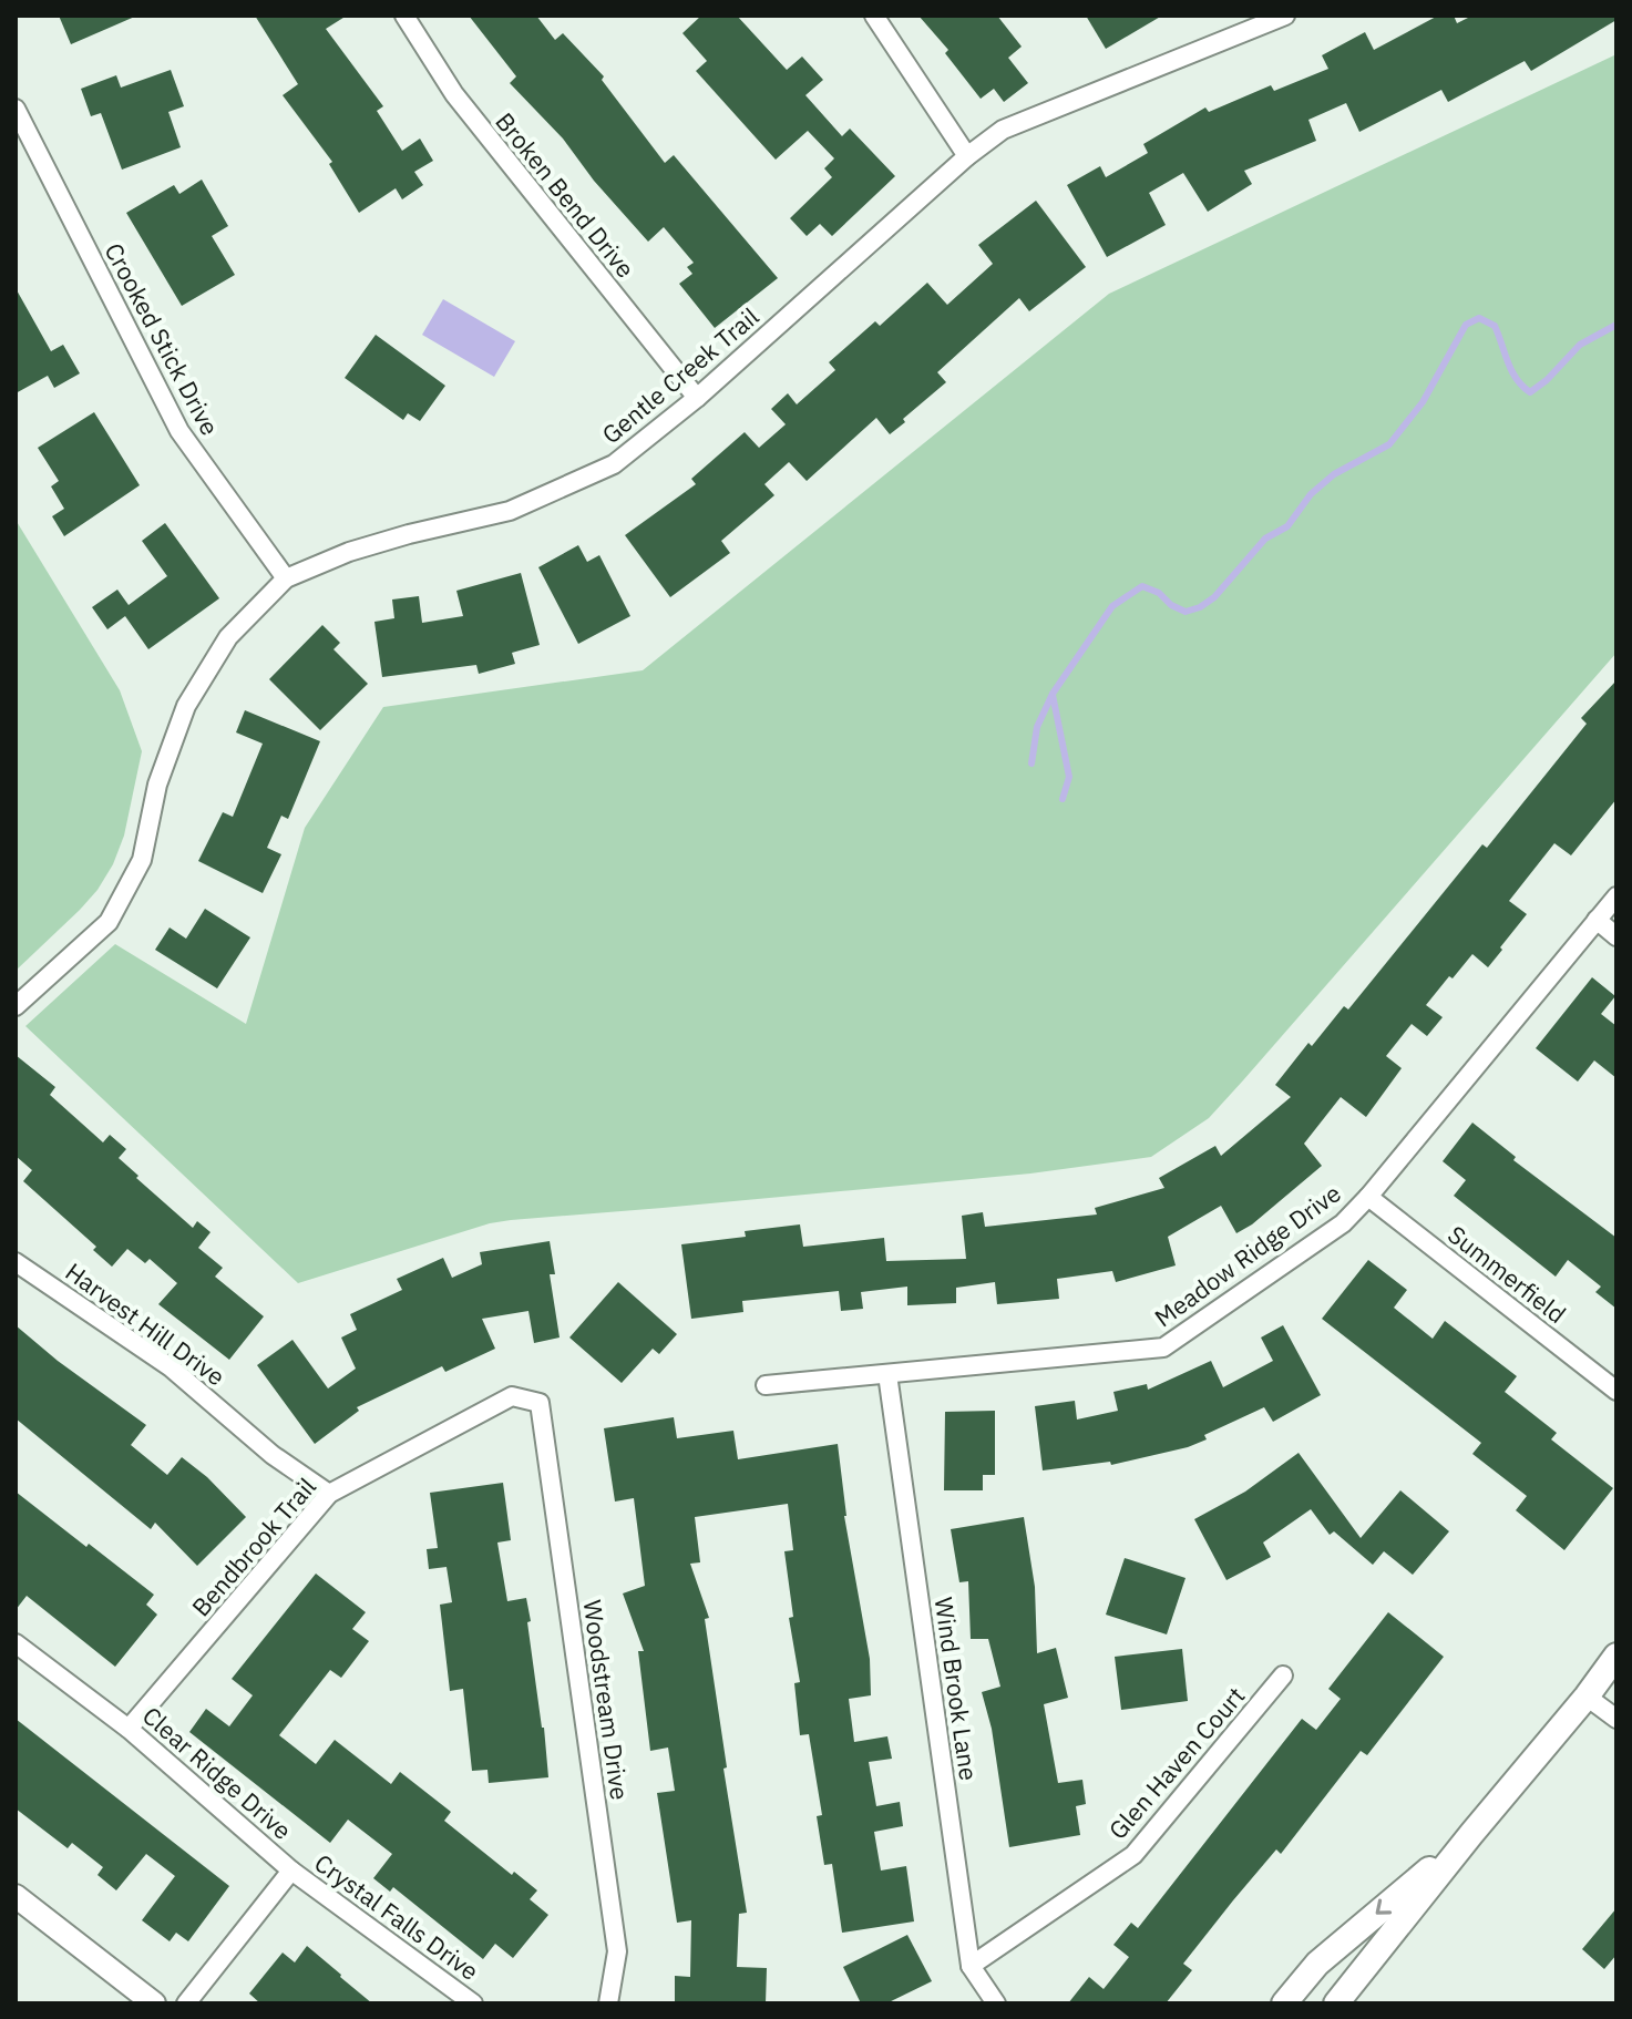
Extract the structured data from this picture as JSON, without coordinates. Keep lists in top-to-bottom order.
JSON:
{
  "streets": {
    "street": [
      "Broken Bend Drive",
      "Crooked Stick Drive",
      "Gentle Creek Trail",
      "Meadow Ridge Drive",
      "Summerfield",
      "Harvest Hill Drive",
      "Bendbrook Trail",
      "Wind Brook Lane",
      "Woodstream Drive",
      "Glen Haven Court",
      "Clear Ridge Drive",
      "Crystal Falls Drive"
    ]
  },
  "crossings": [
    ["Broken Bend Drive", "Gentle Creek Trail"],
    ["Crooked Stick Drive", "Gentle Creek Trail"],
    ["Meadow Ridge Drive", "Summerfield"],
    ["Meadow Ridge Drive", "Wind Brook Lane"],
    ["Harvest Hill Drive", "Bendbrook Trail"],
    ["Bendbrook Trail", "Woodstream Drive"],
    ["Bendbrook Trail", "Clear Ridge Drive"],
    ["Wind Brook Lane", "Glen Haven Court"],
    ["Clear Ridge Drive", "Crystal Falls Drive"]
  ]
}
